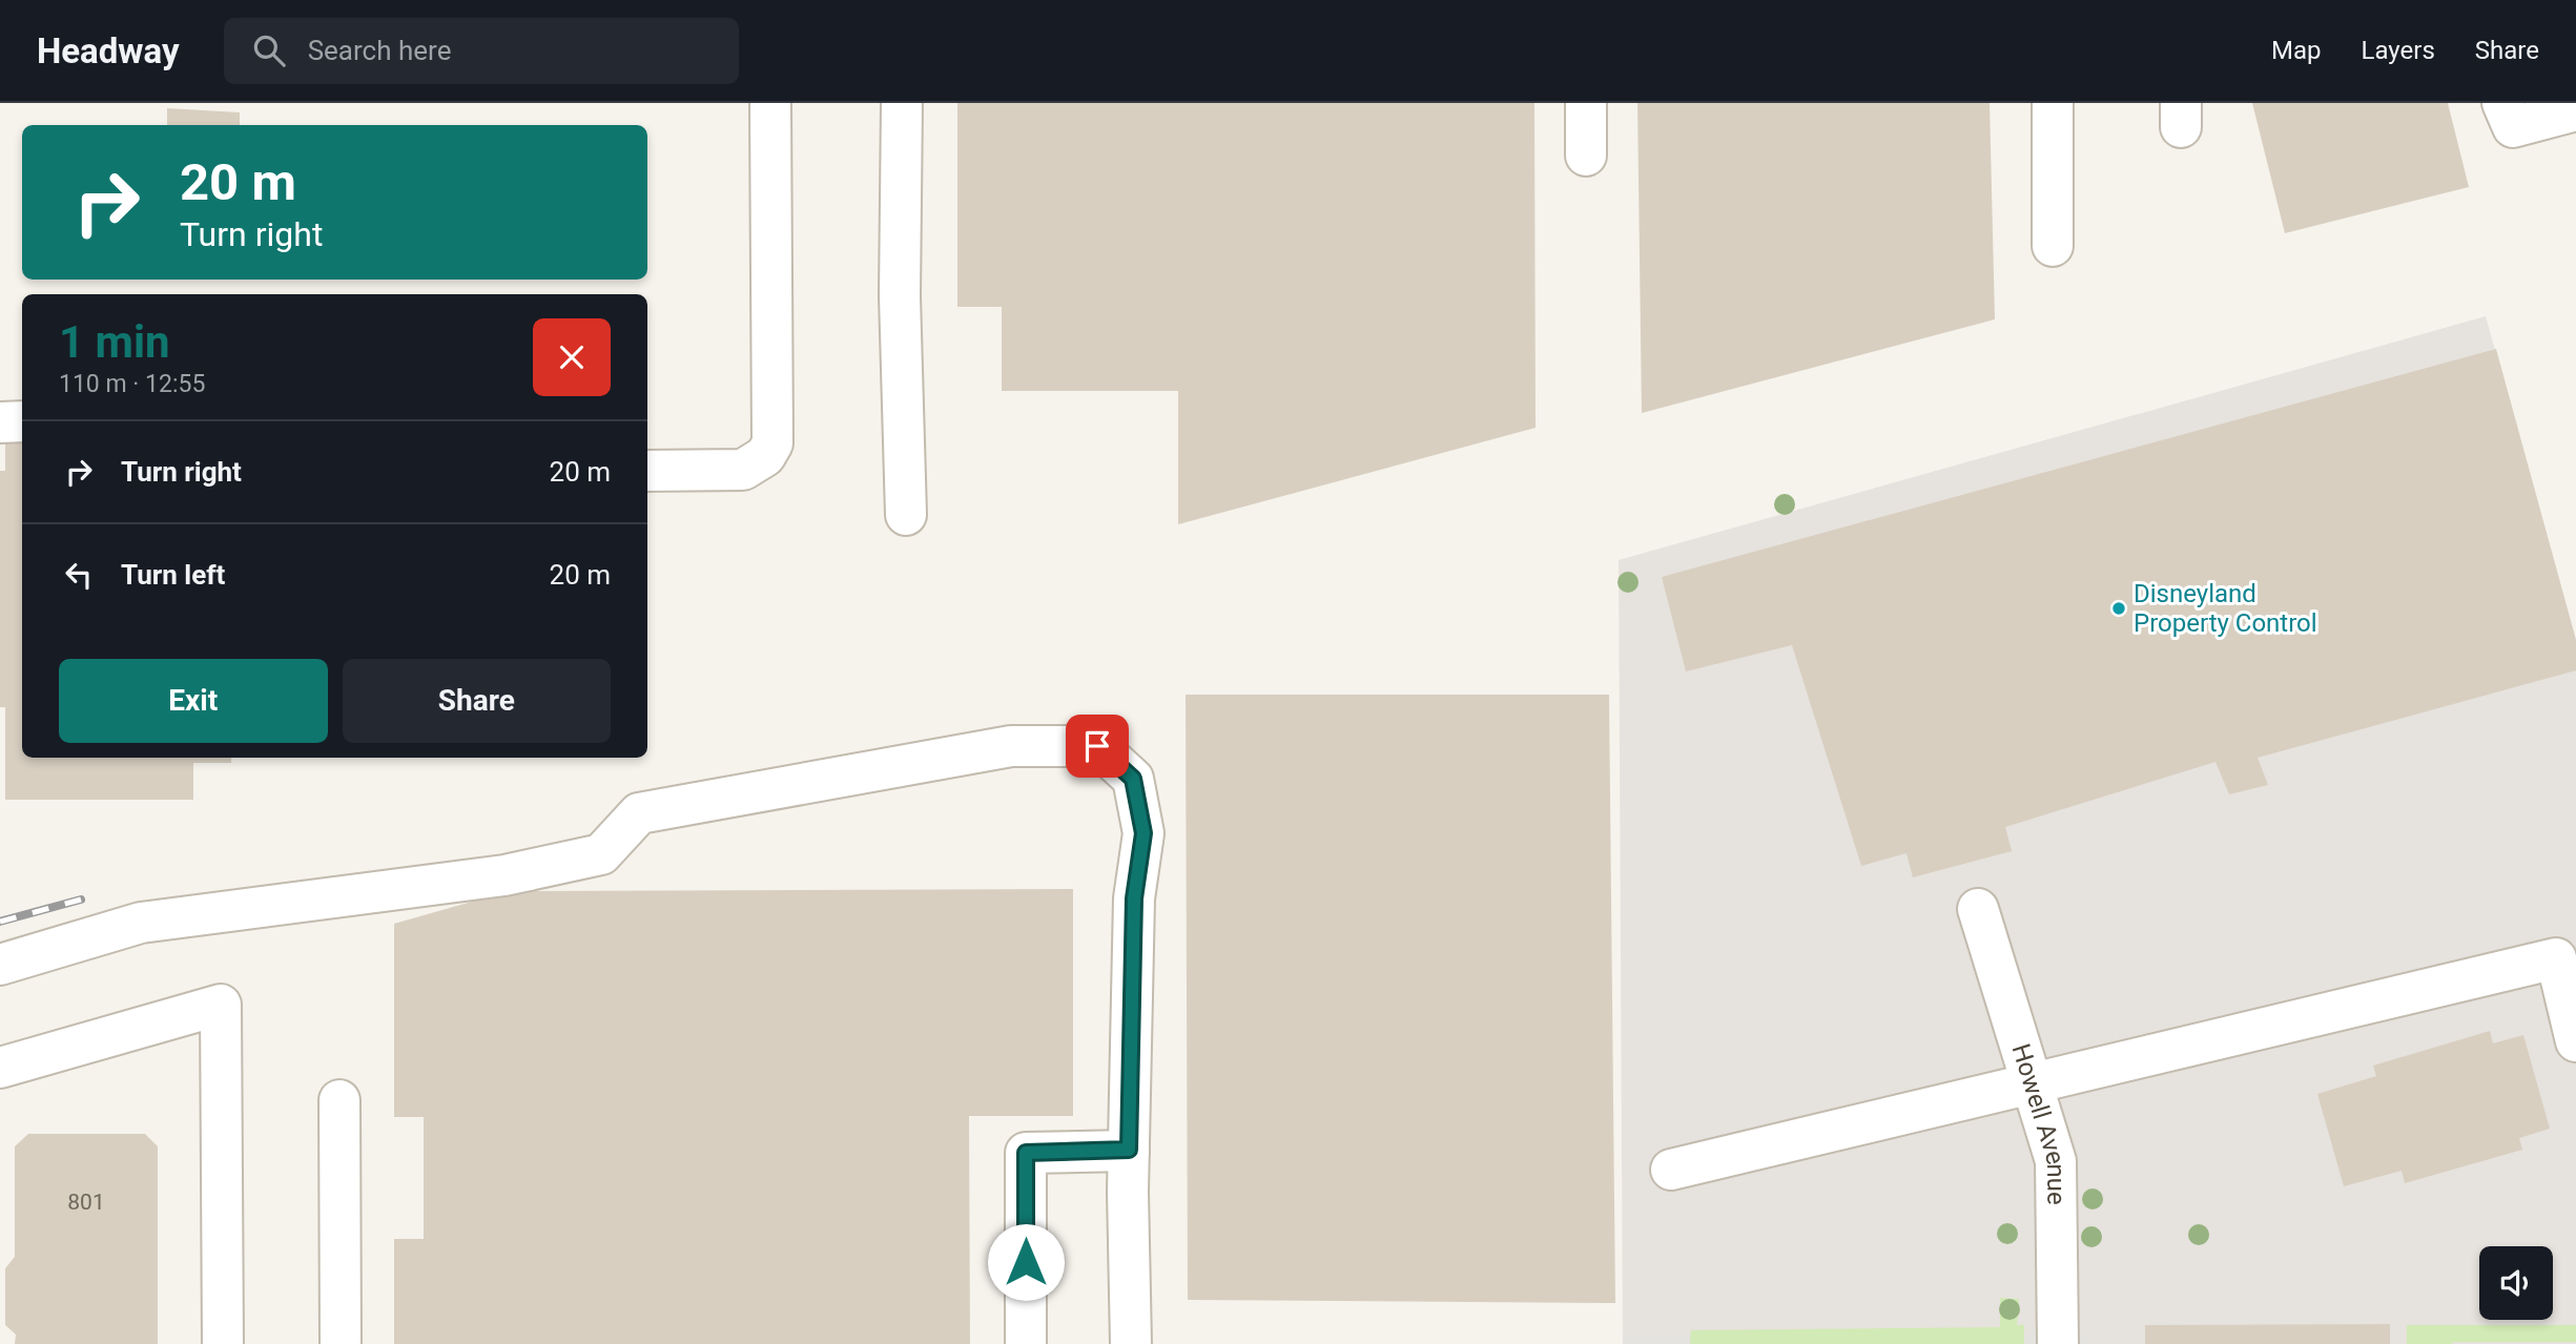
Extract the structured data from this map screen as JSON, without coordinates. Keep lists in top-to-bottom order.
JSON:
{
  "streets": {
    "lane": ["Howell Avenue"]
  },
  "places": ["Disneyland Property Control"],
  "house_numbers": ["801"],
  "page": {
    "header": "Headway",
    "search": "Search here",
    "nav": ["Map", "Layers", "Share"],
    "turn": ["20 m", "Turn right"],
    "heading": ["1 min", "110 m · 12:55"],
    "list": [
      {
        "name": "Turn right",
        "value": "20 m"
      },
      {
        "name": "Turn left",
        "value": "20 m"
      }
    ],
    "buttons": ["Exit", "Share"]
  }
}
